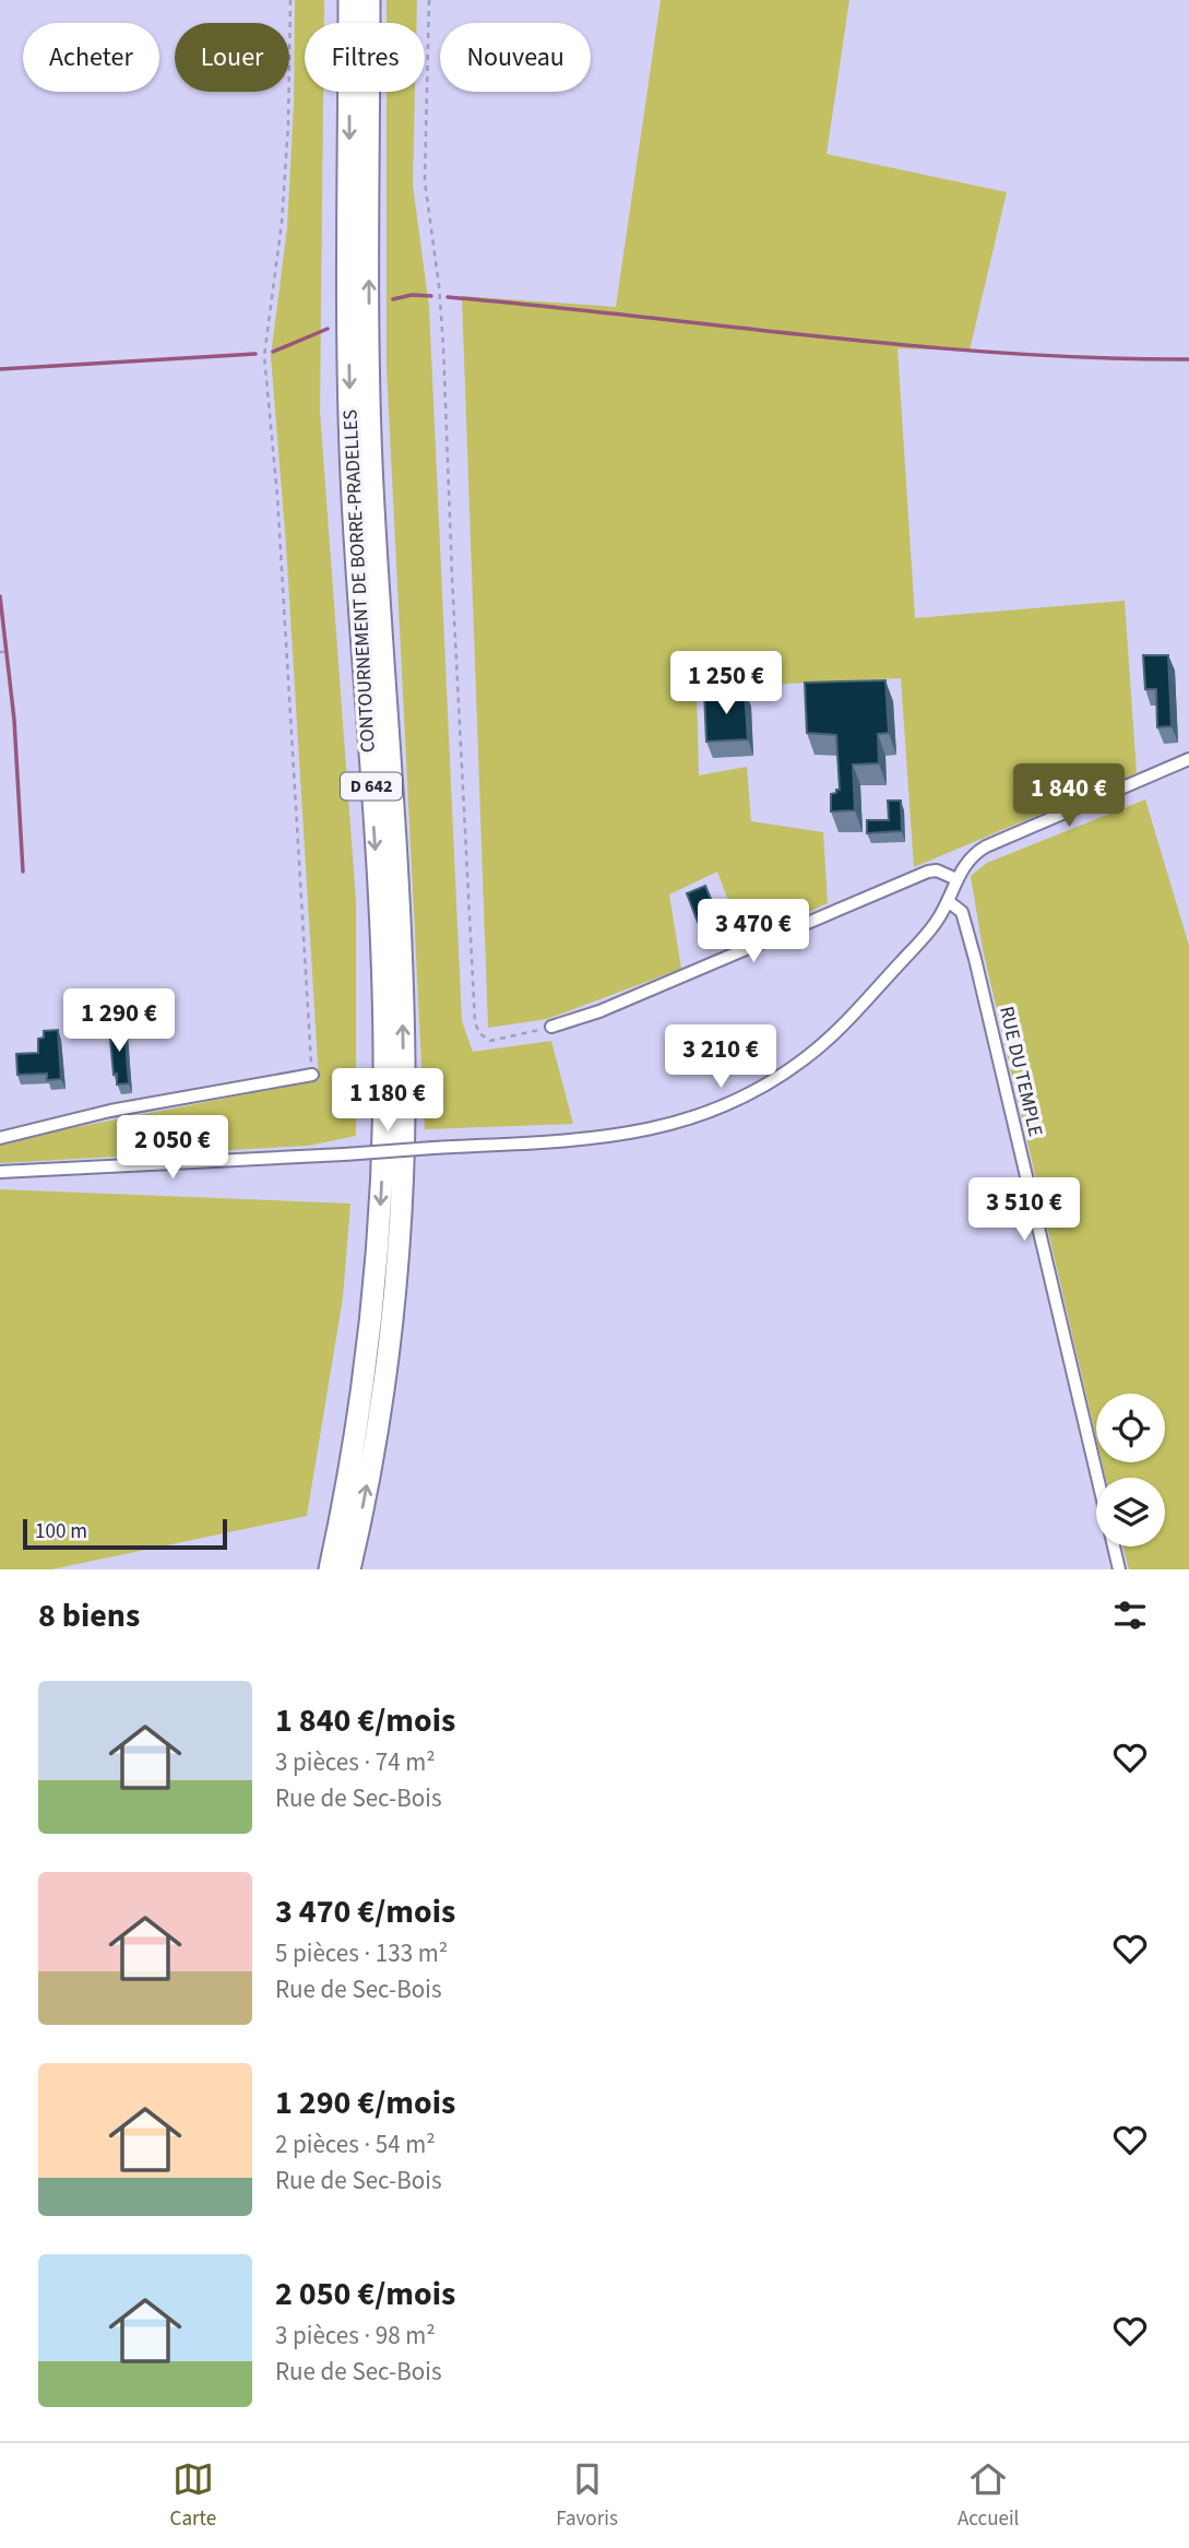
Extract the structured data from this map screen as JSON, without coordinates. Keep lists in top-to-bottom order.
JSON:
{
  "streets": {
    "highway": ["CONTOURNEMENT DE BORRE-PRADELLES", "D 642"],
    "street": ["RUE DU TEMPLE"]
  },
  "scale_bar": "100 m",
  "page": {
    "chip": [
      "Acheter",
      "Louer",
      "Filtres",
      "Nouveau"
    ],
    "price": [
      "1 250 €",
      "1 840 €",
      "3 470 €",
      "1 290 €",
      "3 210 €",
      "1 180 €",
      "2 050 €",
      "3 510 €"
    ],
    "scale": "100 m",
    "heading": "8 biens",
    "list": [
      {
        "name": "1 840 €/mois",
        "note": "3 pièces · 74 m² · Rue de Sec-Bois"
      },
      {
        "name": "3 470 €/mois",
        "note": "5 pièces · 133 m² · Rue de Sec-Bois"
      },
      {
        "name": "1 290 €/mois",
        "note": "2 pièces · 54 m² · Rue de Sec-Bois"
      },
      {
        "name": "2 050 €/mois",
        "note": "3 pièces · 98 m² · Rue de Sec-Bois"
      }
    ],
    "tabs": ["Carte", "Favoris", "Accueil"]
  }
}
